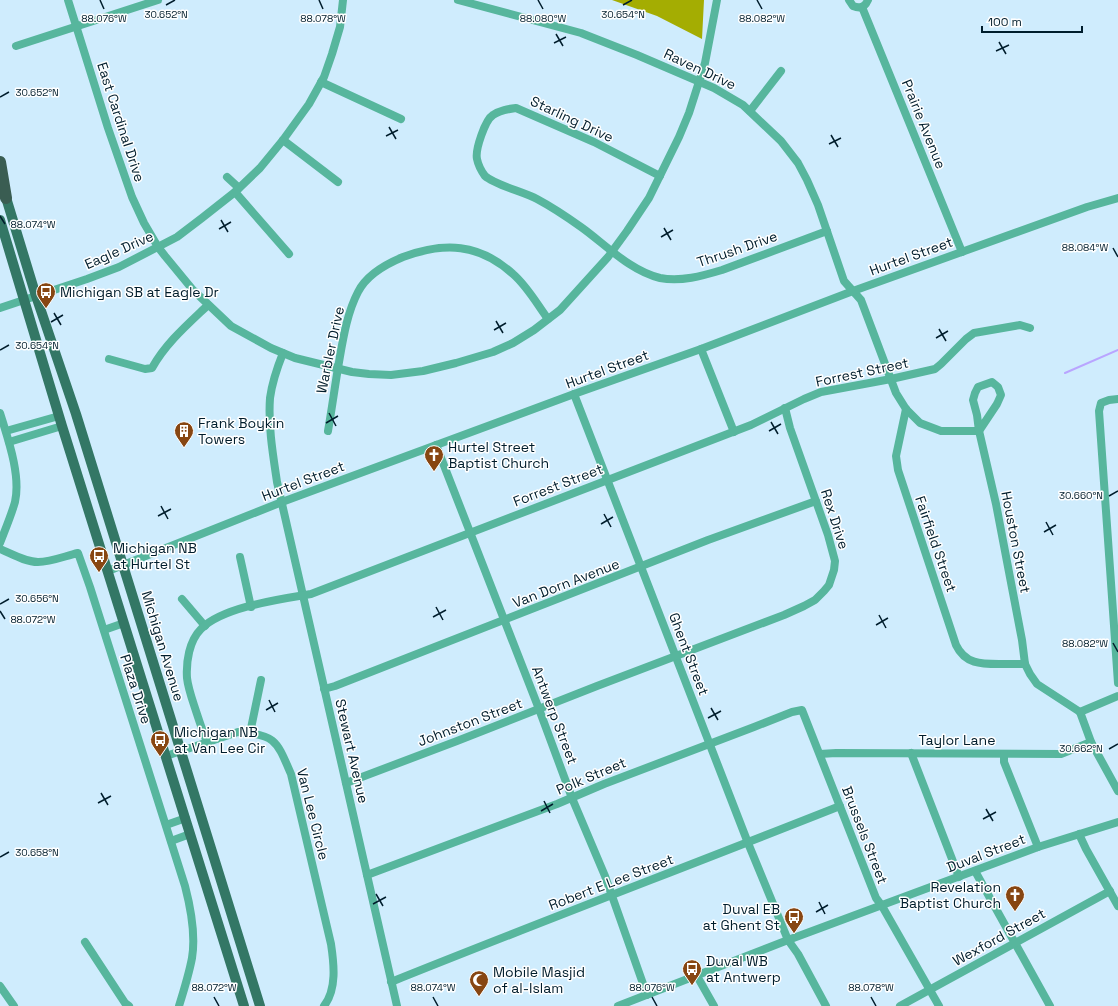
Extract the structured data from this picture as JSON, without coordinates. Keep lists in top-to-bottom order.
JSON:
{
  "streets": {
    "main road": ["Michigan Avenue"],
    "street": [
      "Raven Drive",
      "Starling Drive",
      "East Cardinal Drive",
      "Prairie Avenue",
      "Thrush Drive",
      "Eagle Drive",
      "Hurtel Street",
      "Warbler Drive",
      "Forrest Street",
      "Rex Drive",
      "Houston Street",
      "Fairfield Street",
      "Van Dorn Avenue",
      "Ghent Street",
      "Plaza Drive",
      "Antwerp Street",
      "Johnston Street",
      "Taylor Lane",
      "Stewart Avenue",
      "Polk Street",
      "Van Lee Circle",
      "Brussels Street",
      "Duval Street",
      "Robert E Lee Street",
      "Wexford Street"
    ]
  },
  "crossings": [
    ["Raven Drive", "East Cardinal Drive"],
    ["Raven Drive", "Thrush Drive"],
    ["Raven Drive", "Hurtel Street"],
    ["Starling Drive", "East Cardinal Drive"],
    ["Starling Drive", "Thrush Drive"],
    ["East Cardinal Drive", "Thrush Drive"],
    ["East Cardinal Drive", "Eagle Drive"],
    ["East Cardinal Drive", "Warbler Drive"],
    ["East Cardinal Drive", "Stewart Avenue"],
    ["Prairie Avenue", "Hurtel Street"],
    ["Eagle Drive", "Michigan Avenue"],
    ["Hurtel Street", "Michigan Avenue"],
    ["Hurtel Street", "Ghent Street"],
    ["Hurtel Street", "Antwerp Street"],
    ["Hurtel Street", "Stewart Avenue"],
    ["Forrest Street", "Rex Drive"],
    ["Forrest Street", "Ghent Street"],
    ["Forrest Street", "Antwerp Street"],
    ["Forrest Street", "Stewart Avenue"],
    ["Forrest Street", "Van Lee Circle"],
    ["Rex Drive", "Van Dorn Avenue"],
    ["Rex Drive", "Johnston Street"],
    ["Houston Street", "Fairfield Street"],
    ["Van Dorn Avenue", "Ghent Street"],
    ["Van Dorn Avenue", "Antwerp Street"],
    ["Van Dorn Avenue", "Stewart Avenue"],
    ["Michigan Avenue", "Van Lee Circle"],
    ["Ghent Street", "Johnston Street"],
    ["Ghent Street", "Polk Street"],
    ["Ghent Street", "Duval Street"],
    ["Ghent Street", "Robert E Lee Street"],
    ["Antwerp Street", "Johnston Street"],
    ["Antwerp Street", "Polk Street"],
    ["Antwerp Street", "Duval Street"],
    ["Antwerp Street", "Robert E Lee Street"],
    ["Johnston Street", "Stewart Avenue"],
    ["Taylor Lane", "Brussels Street"],
    ["Stewart Avenue", "Polk Street"],
    ["Stewart Avenue", "Robert E Lee Street"],
    ["Polk Street", "Brussels Street"],
    ["Brussels Street", "Duval Street"],
    ["Brussels Street", "Robert E Lee Street"],
    ["Brussels Street", "Wexford Street"]
  ],
  "places": {
    "bus stop": [
      "Michigan SB at Eagle Dr",
      "Michigan NB at Hurtel St",
      "Michigan NB at Van Lee Cir",
      "Duval EB at Ghent St",
      "Duval WB at Antwerp"
    ],
    "building": ["Frank Boykin Towers"],
    "church": ["Hurtel Street Baptist Church", "Revelation Baptist Church"],
    "mosque": ["Mobile Masjid of al-Islam"]
  },
  "scale_bar": "100 m",
  "coordinates": [
    "30.654°N",
    "30.652°N",
    "88.076°W",
    "88.078°W",
    "88.080°W",
    "88.082°W",
    "88.074°W",
    "88.084°W",
    "30.660°N",
    "30.656°N",
    "88.072°W",
    "30.662°N",
    "30.658°N"
  ]
}
